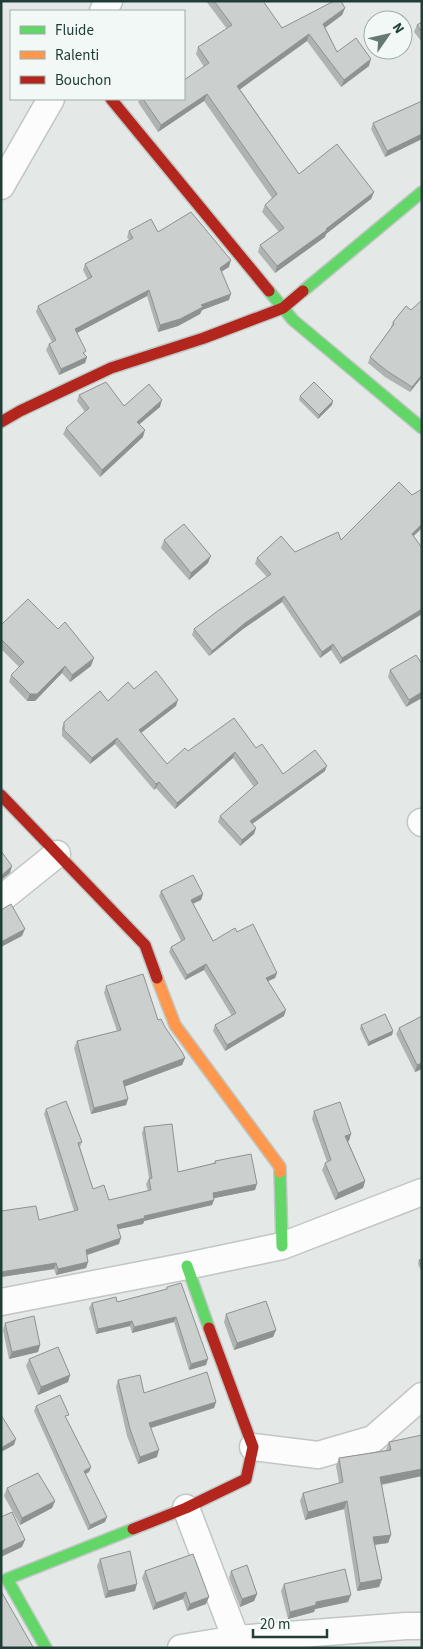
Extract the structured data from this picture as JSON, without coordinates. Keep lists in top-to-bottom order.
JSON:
{
  "legend": ["Fluide", "Ralenti", "Bouchon"],
  "scale_bar": "20 m",
  "north": "top right"
}
